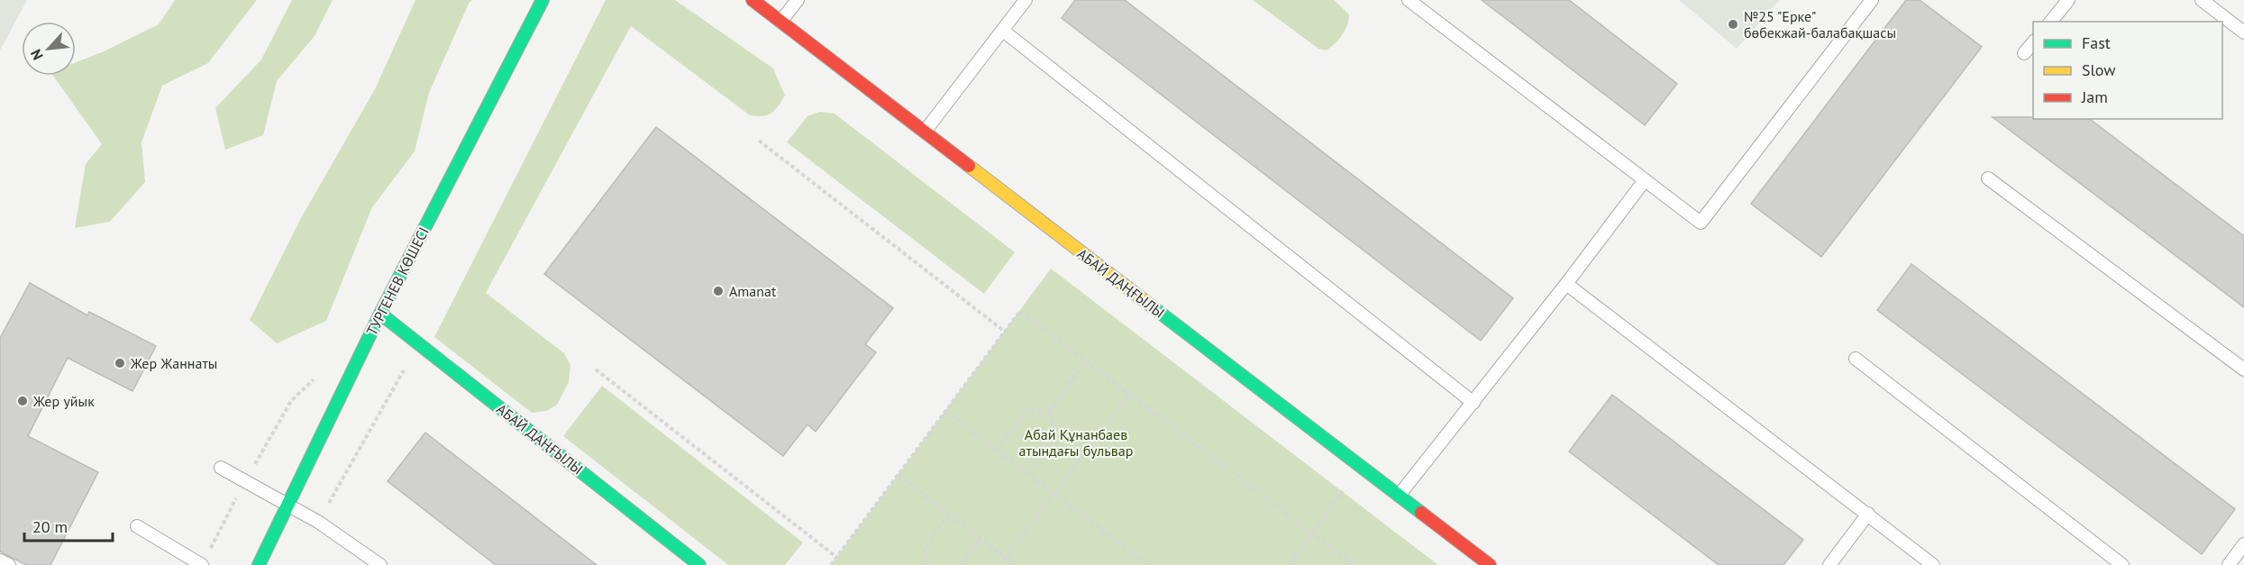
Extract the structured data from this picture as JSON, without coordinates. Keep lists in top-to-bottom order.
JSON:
{
  "streets": {
    "main road": ["ТУРГЕНЕВ КӨШЕСІ", "АБАЙ ДАҢҒЫЛЫ"]
  },
  "crossings": [
    ["ТУРГЕНЕВ КӨШЕСІ", "АБАЙ ДАҢҒЫЛЫ"]
  ],
  "parks": ["Абай Құнанбаев атындағы бульвар"],
  "places": [
    "№25 \"Ерке\" бөбекжай-балабақшасы",
    "Amanat",
    "Жер Жаннаты",
    "Жер уйык"
  ],
  "legend": ["Fast", "Slow", "Jam"],
  "scale_bar": "20 m",
  "north": "bottom left"
}
